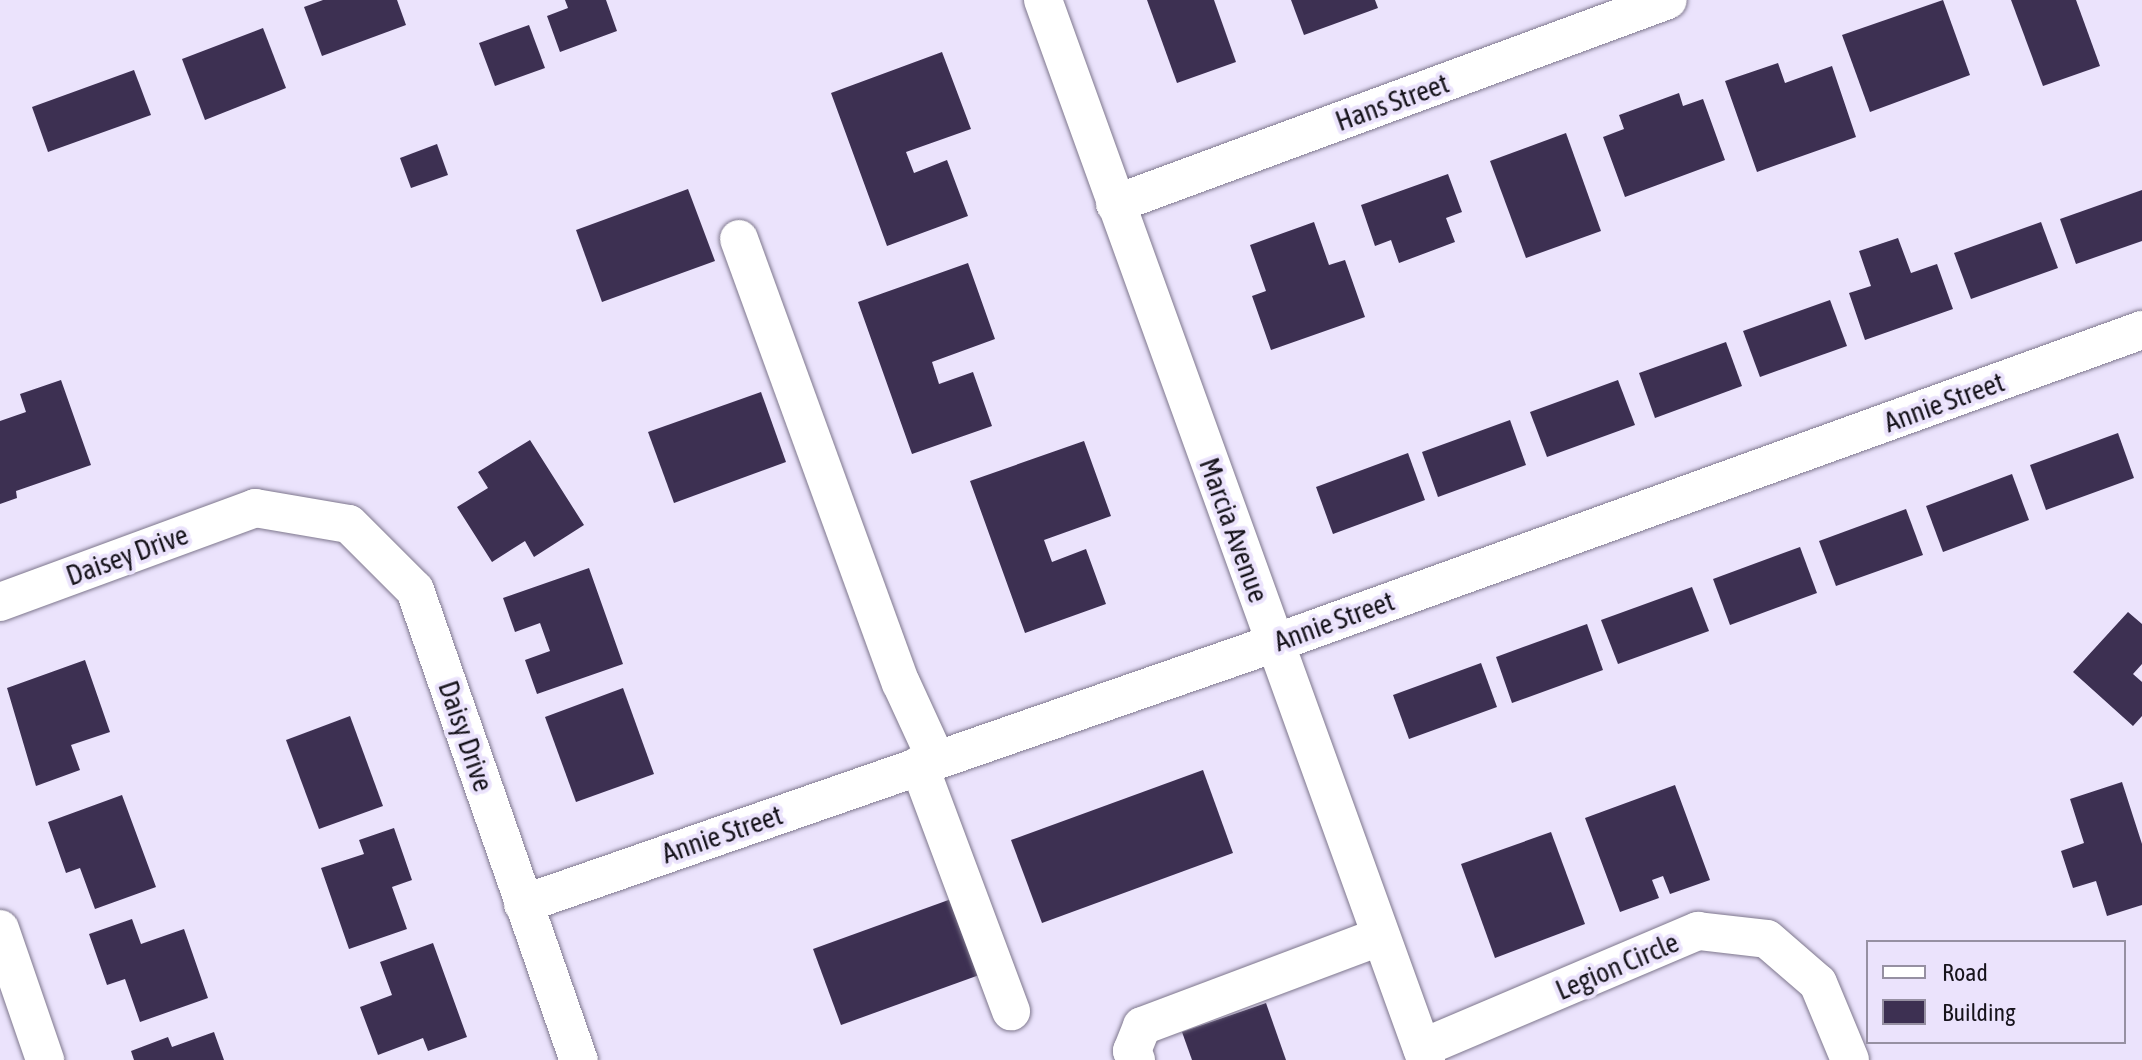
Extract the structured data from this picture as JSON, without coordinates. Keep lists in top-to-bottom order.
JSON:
{
  "streets": {
    "street": [
      "Hans Street",
      "Annie Street",
      "Marcia Avenue",
      "Daisey Drive",
      "Daisy Drive",
      "Legion Circle"
    ]
  },
  "crossings": [
    ["Hans Street", "Marcia Avenue"],
    ["Annie Street", "Marcia Avenue"],
    ["Annie Street", "Daisy Drive"],
    ["Marcia Avenue", "Legion Circle"],
    ["Daisey Drive", "Daisy Drive"]
  ],
  "legend": ["Road", "Building"]
}
